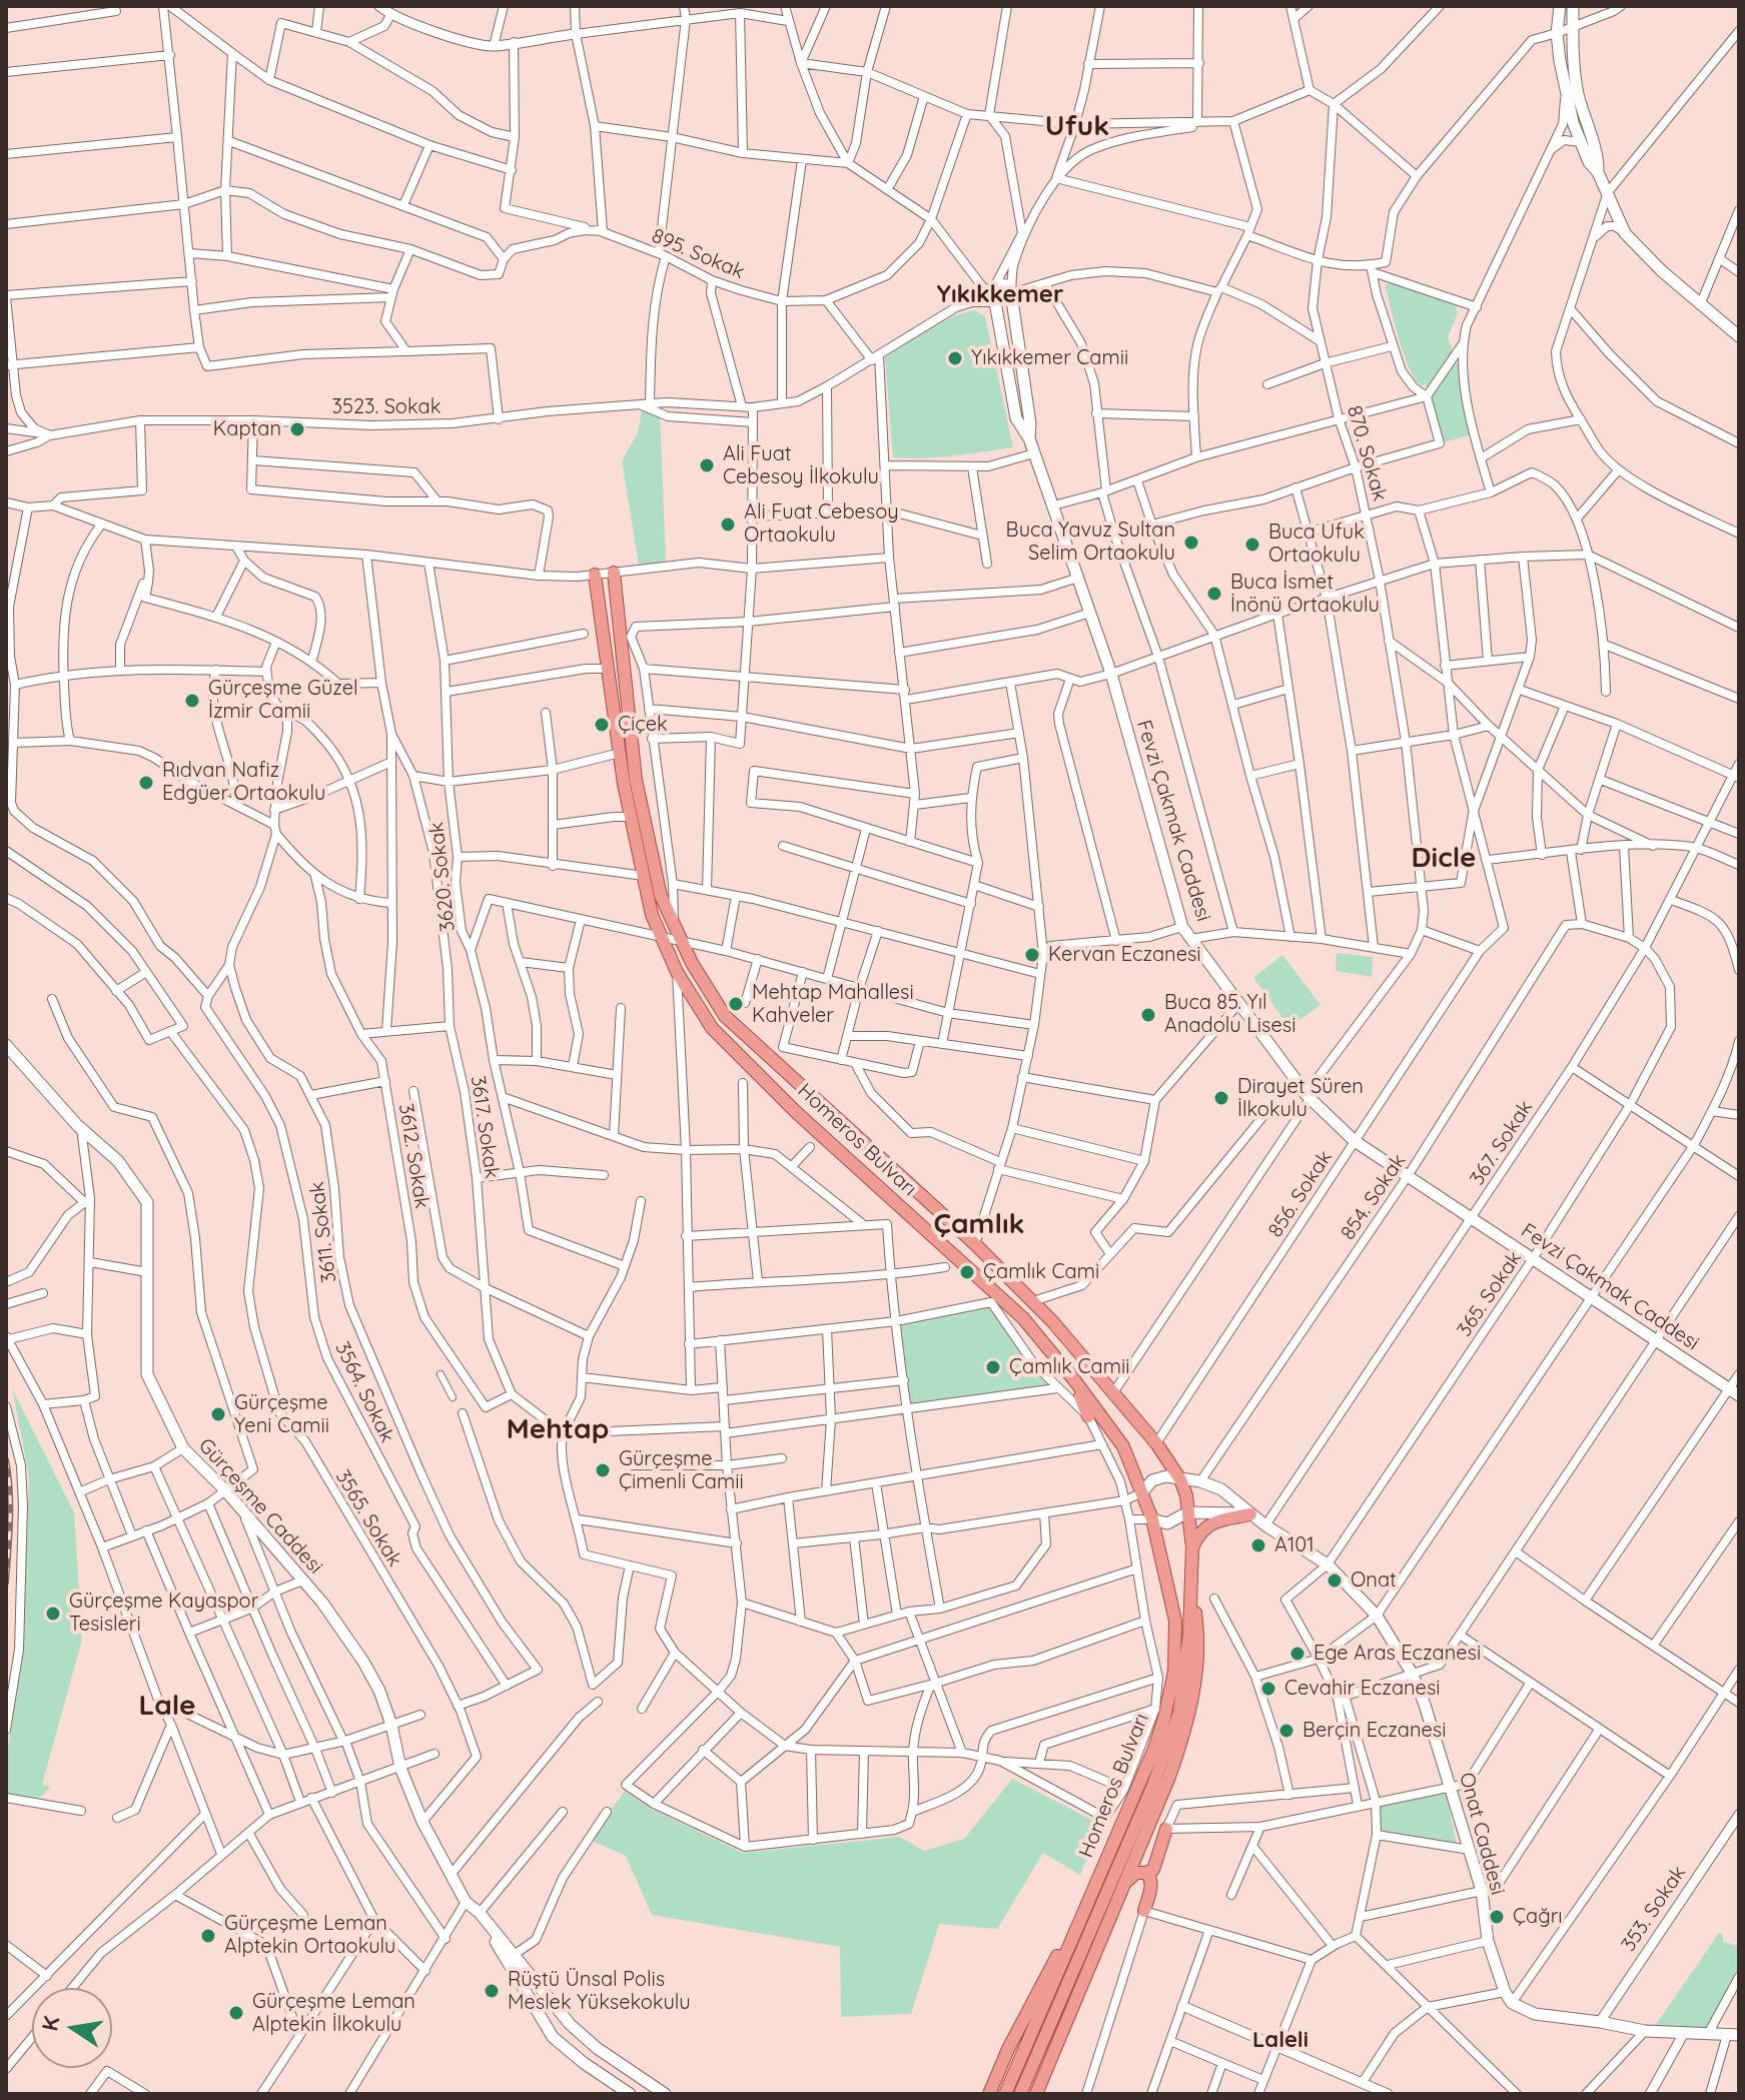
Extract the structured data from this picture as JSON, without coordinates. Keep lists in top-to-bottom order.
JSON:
{
  "streets": {
    "main road": [
      "Fevzi Çakmak Caddesi",
      "Homeros Bulvarı",
      "Gürçeşme Caddesi",
      "Onat Caddesi"
    ],
    "street": [
      "895. Sokak",
      "3523. Sokak",
      "870. Sokak",
      "3620. Sokak",
      "3617. Sokak",
      "367. Sokak",
      "3612. Sokak",
      "856. Sokak",
      "854. Sokak",
      "3611. Sokak",
      "365. Sokak",
      "3564. Sokak",
      "3565. Sokak",
      "353. Sokak"
    ]
  },
  "crossings": [
    ["3523. Sokak", "Fevzi Çakmak Caddesi"],
    ["870. Sokak", "Fevzi Çakmak Caddesi"],
    ["870. Sokak", "Homeros Bulvarı"],
    ["Fevzi Çakmak Caddesi", "367. Sokak"],
    ["Fevzi Çakmak Caddesi", "856. Sokak"],
    ["Fevzi Çakmak Caddesi", "854. Sokak"],
    ["Fevzi Çakmak Caddesi", "365. Sokak"],
    ["3617. Sokak", "3612. Sokak"],
    ["Homeros Bulvarı", "856. Sokak"],
    ["Homeros Bulvarı", "Onat Caddesi"],
    ["367. Sokak", "365. Sokak"],
    ["367. Sokak", "Onat Caddesi"],
    ["854. Sokak", "Onat Caddesi"],
    ["3611. Sokak", "3564. Sokak"],
    ["365. Sokak", "Onat Caddesi"],
    ["Gürçeşme Caddesi", "3565. Sokak"]
  ],
  "districts": [
    "Ufuk",
    "Yıkıkkemer",
    "Dicle",
    "Çamlık",
    "Mehtap",
    "Lale",
    "Laleli"
  ],
  "places": [
    "Yıkıkkemer Camii",
    "Kaptan",
    "Ali Fuat Cebesoy İlkokulu",
    "Ali Fuat Cebesoy Ortaokulu",
    "Buca Yavuz Sultan Selim Ortaokulu",
    "Buca Ufuk Ortaokulu",
    "Buca İsmet İnönü Ortaokulu",
    "Gürçeşme Güzel İzmir Camii",
    "Çiçek",
    "Rıdvan Nafiz Edgüer Ortaokulu",
    "Kervan Eczanesi",
    "Mehtap Mahallesi Kahveler",
    "Buca 85. Yıl Anadolu Lisesi",
    "Dirayet Süren İlkokulu",
    "Çamlık Cami",
    "Çamlık Camii",
    "Gürçeşme Yeni Camii",
    "Gürçeşme Çimenli Camii",
    "A101",
    "Onat",
    "Gürçeşme Kayaspor Tesisleri",
    "Ege Aras Eczanesi",
    "Cevahir Eczanesi",
    "Berçin Eczanesi",
    "Çağrı",
    "Gürçeşme Leman Alptekin Ortaokulu",
    "Rüştü Ünsal Polis Meslek Yüksekokulu",
    "Gürçeşme Leman Alptekin İlkokulu"
  ],
  "north": "left"
}
